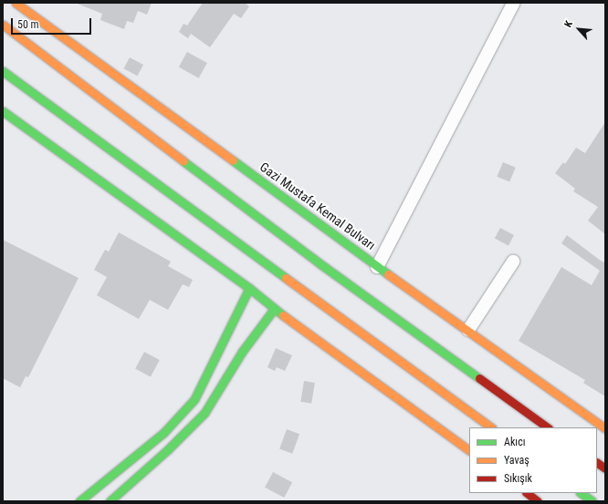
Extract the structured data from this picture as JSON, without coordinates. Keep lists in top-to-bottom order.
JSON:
{
  "streets": {
    "main road": ["Gazi Mustafa Kemal Bulvarı"]
  },
  "legend": ["Akıcı", "Yavaş", "Sıkışık"],
  "scale_bar": "50 m",
  "north": "top left"
}
